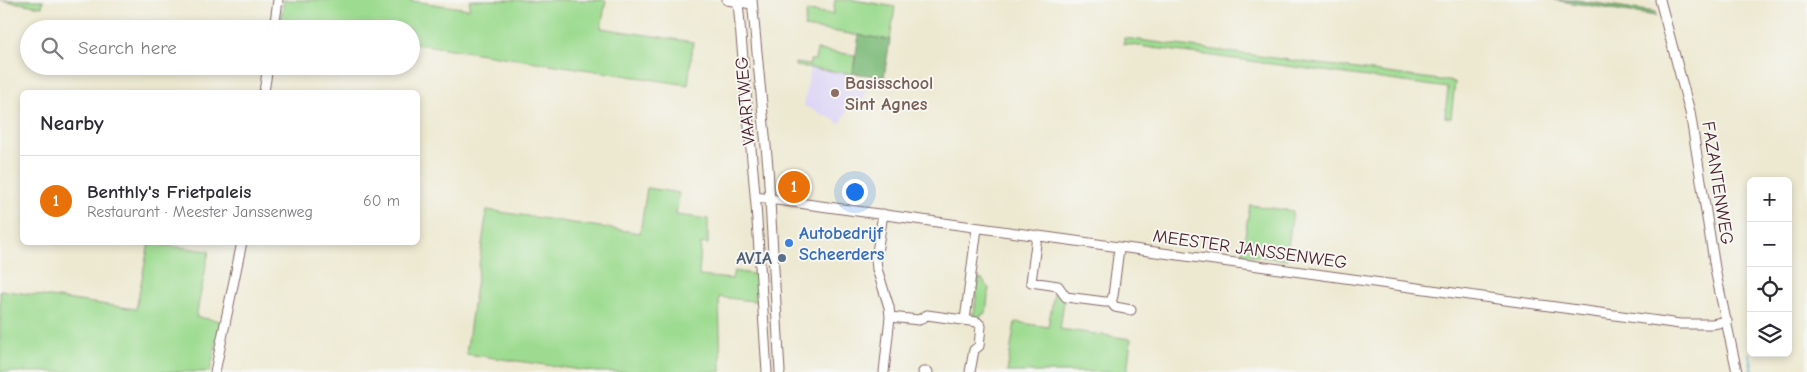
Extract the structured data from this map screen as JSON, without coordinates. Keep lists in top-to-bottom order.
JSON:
{
  "streets": {
    "street": ["VAARTWEG", "FAZANTENWEG", "MEESTER JANSSENWEG"]
  },
  "crossings": [
    ["VAARTWEG", "MEESTER JANSSENWEG"],
    ["FAZANTENWEG", "MEESTER JANSSENWEG"]
  ],
  "places": ["Basisschool Sint Agnes", "Autobedrijf Scheerders", "AVIA"],
  "page": {
    "search": "Search here",
    "heading": "Nearby",
    "list": [
      {
        "mark": "1",
        "name": "Benthly's Frietpaleis",
        "note": "Restaurant · Meester Janssenweg",
        "value": "60 m"
      }
    ],
    "pins": "1",
    "map_buttons": ["+", "−"]
  }
}
